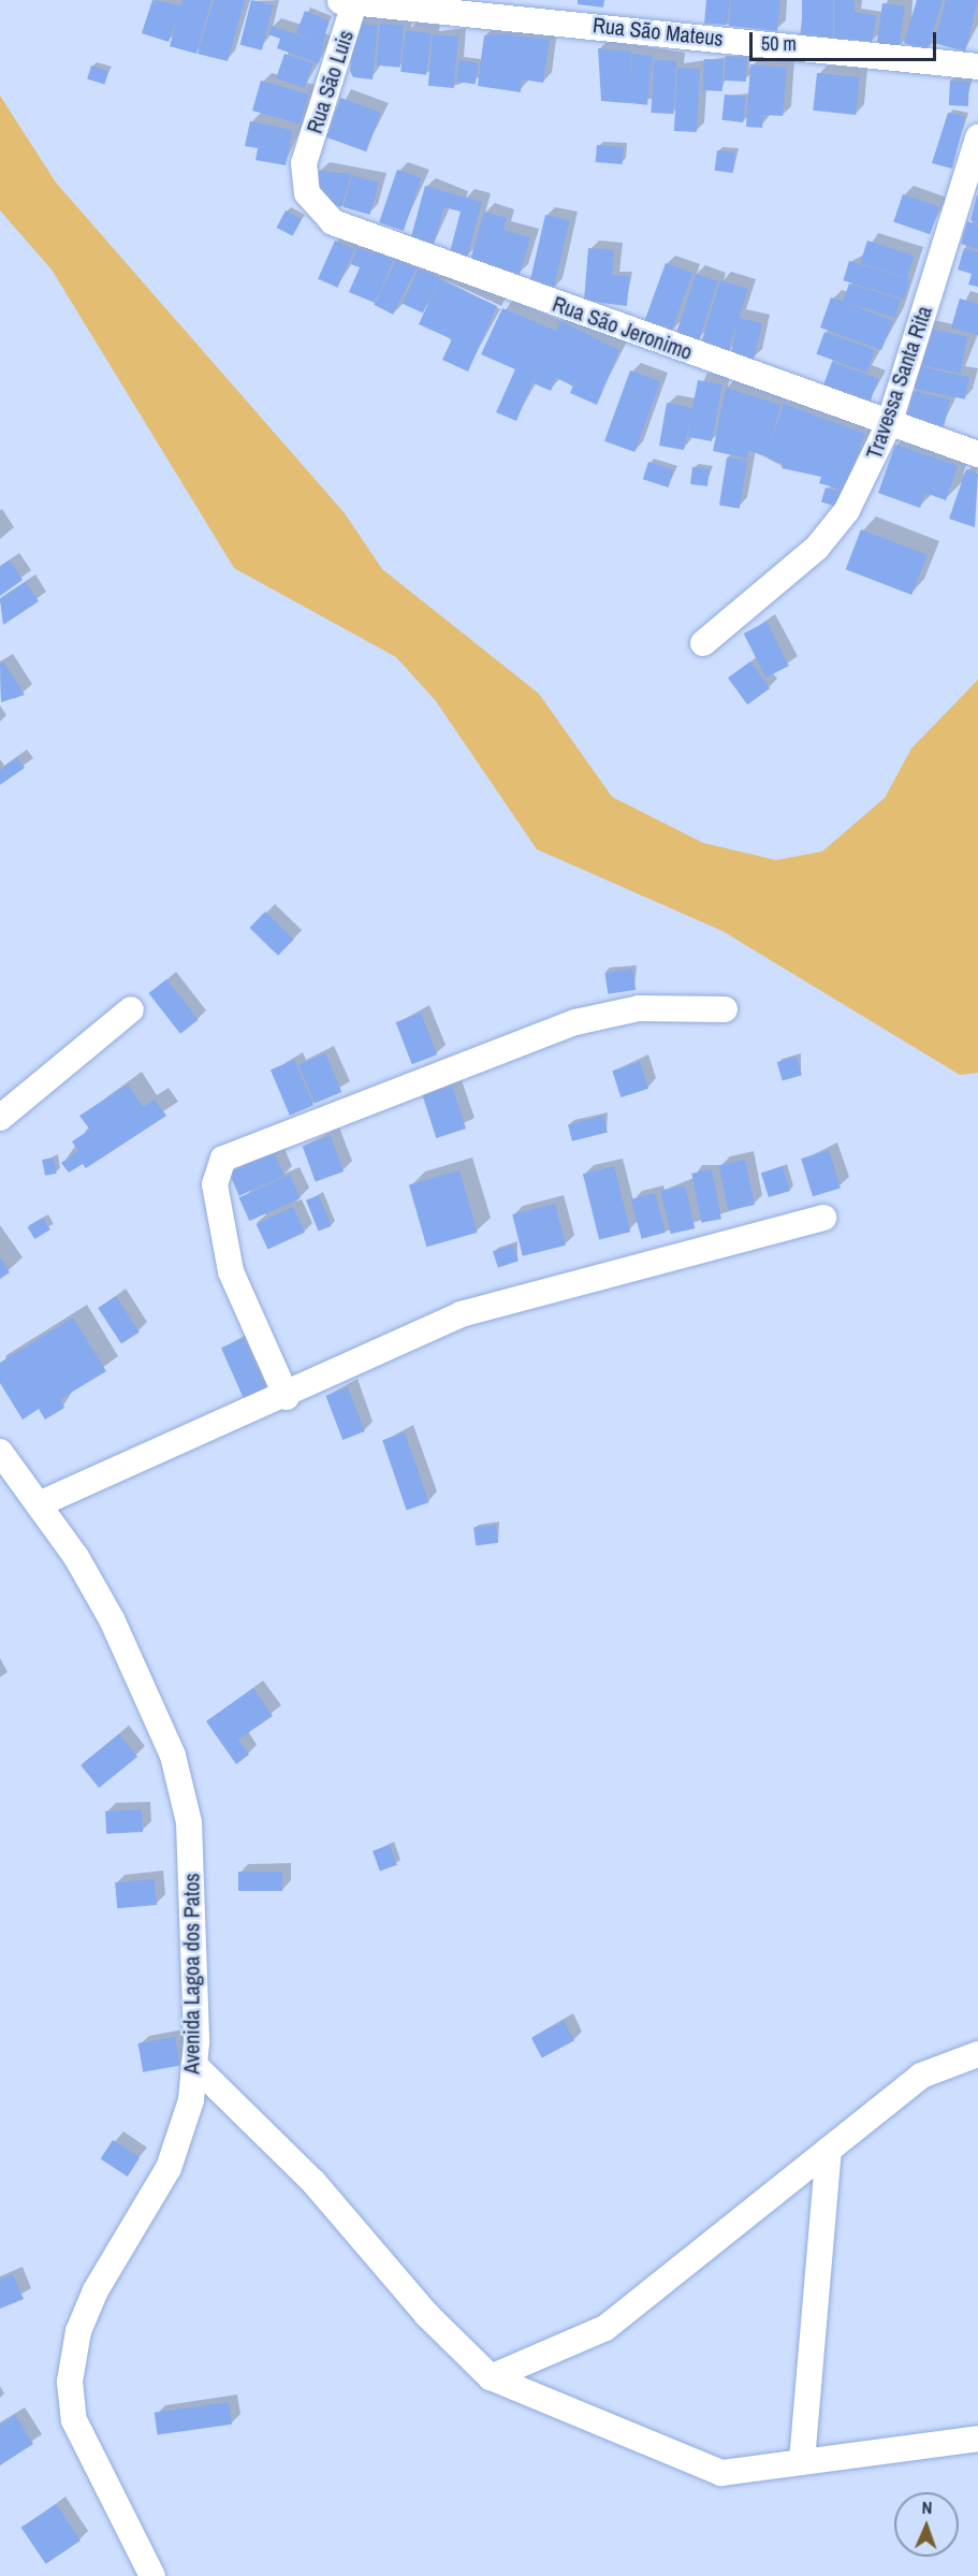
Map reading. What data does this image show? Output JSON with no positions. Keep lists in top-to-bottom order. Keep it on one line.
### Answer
{"streets":{"street":["Rua São Mateus","Rua São Luis","Rua São Jeronimo","Travessa Santa Rita","Avenida Lagoa dos Patos"]},"crossings":[["Rua São Mateus","Rua São Luis"],["Rua São Luis","Rua São Jeronimo"],["Rua São Jeronimo","Travessa Santa Rita"]],"scale_bar":"50 m","north":"top"}
